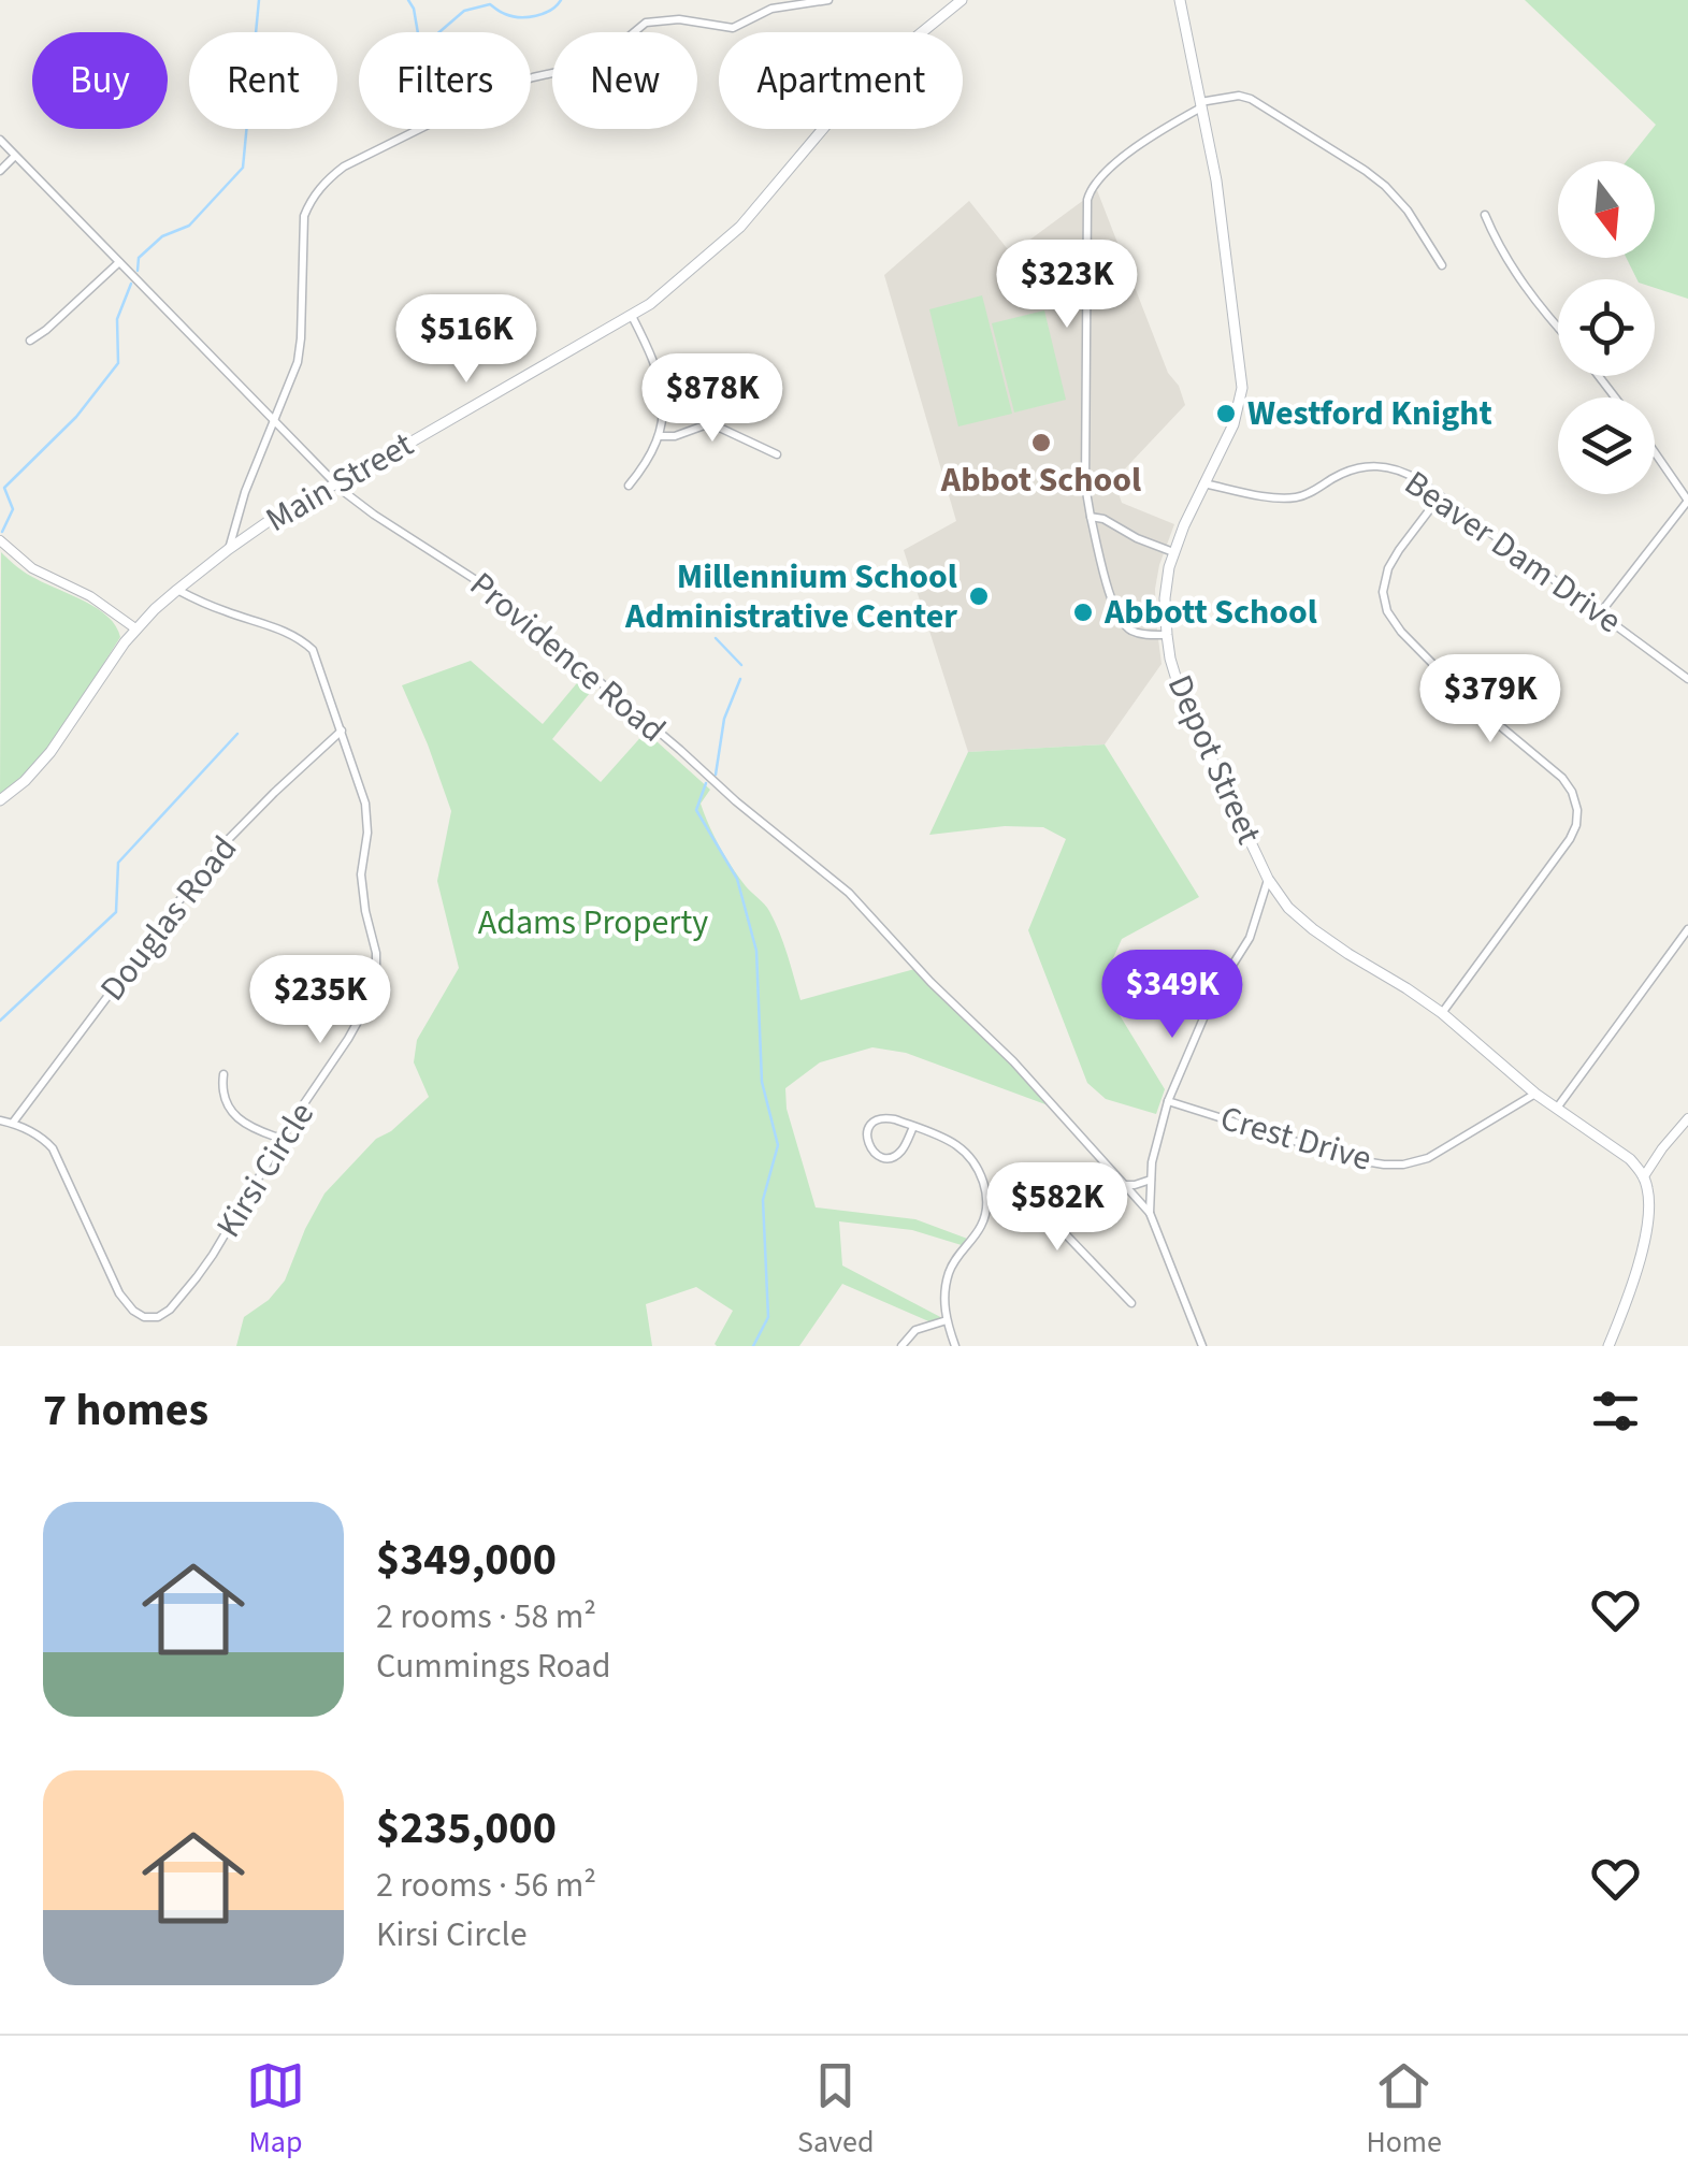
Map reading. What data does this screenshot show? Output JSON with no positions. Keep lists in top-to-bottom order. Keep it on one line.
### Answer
{"streets":{"main road":["Main Street","Depot Street"],"street":["Beaver Dam Drive","Providence Road","Douglas Road","Crest Drive","Kirsi Circle"]},"crossings":[["Main Street","Providence Road"],["Main Street","Kirsi Circle"],["Beaver Dam Drive","Depot Street"],["Depot Street","Crest Drive"],["Douglas Road","Kirsi Circle"]],"parks":["Adams Property"],"places":["Westford Knight","Abbot School","Millennium School Administrative Center","Abbott School"],"north":"bottom","page":{"chip":["Buy","Rent","Filters","New","Apartment"],"price":["$323K","$516K","$878K","$379K","$349K","$235K","$582K"],"heading":"7 homes","list":[{"name":"$349,000","note":"2 rooms · 58 m² · Cummings Road"},{"name":"$235,000","note":"2 rooms · 56 m² · Kirsi Circle"}],"tabs":["Map","Saved","Home"]}}
